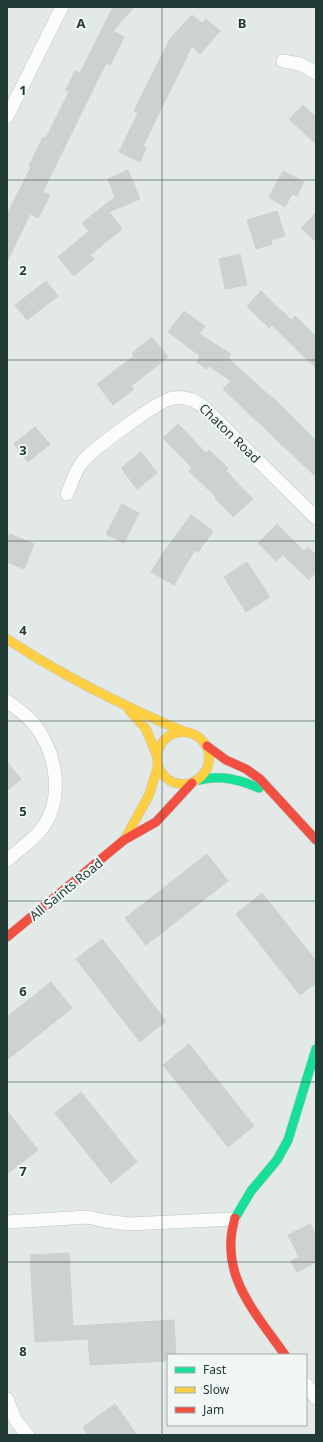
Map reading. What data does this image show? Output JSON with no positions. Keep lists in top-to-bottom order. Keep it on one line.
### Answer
{"streets":{"street":["Chaton Road","All Saints Road"]},"legend":["Fast","Slow","Jam"],"grid":{"columns":["A","B"],"rows":["1","2","3","4","5","6","7","8"]}}
